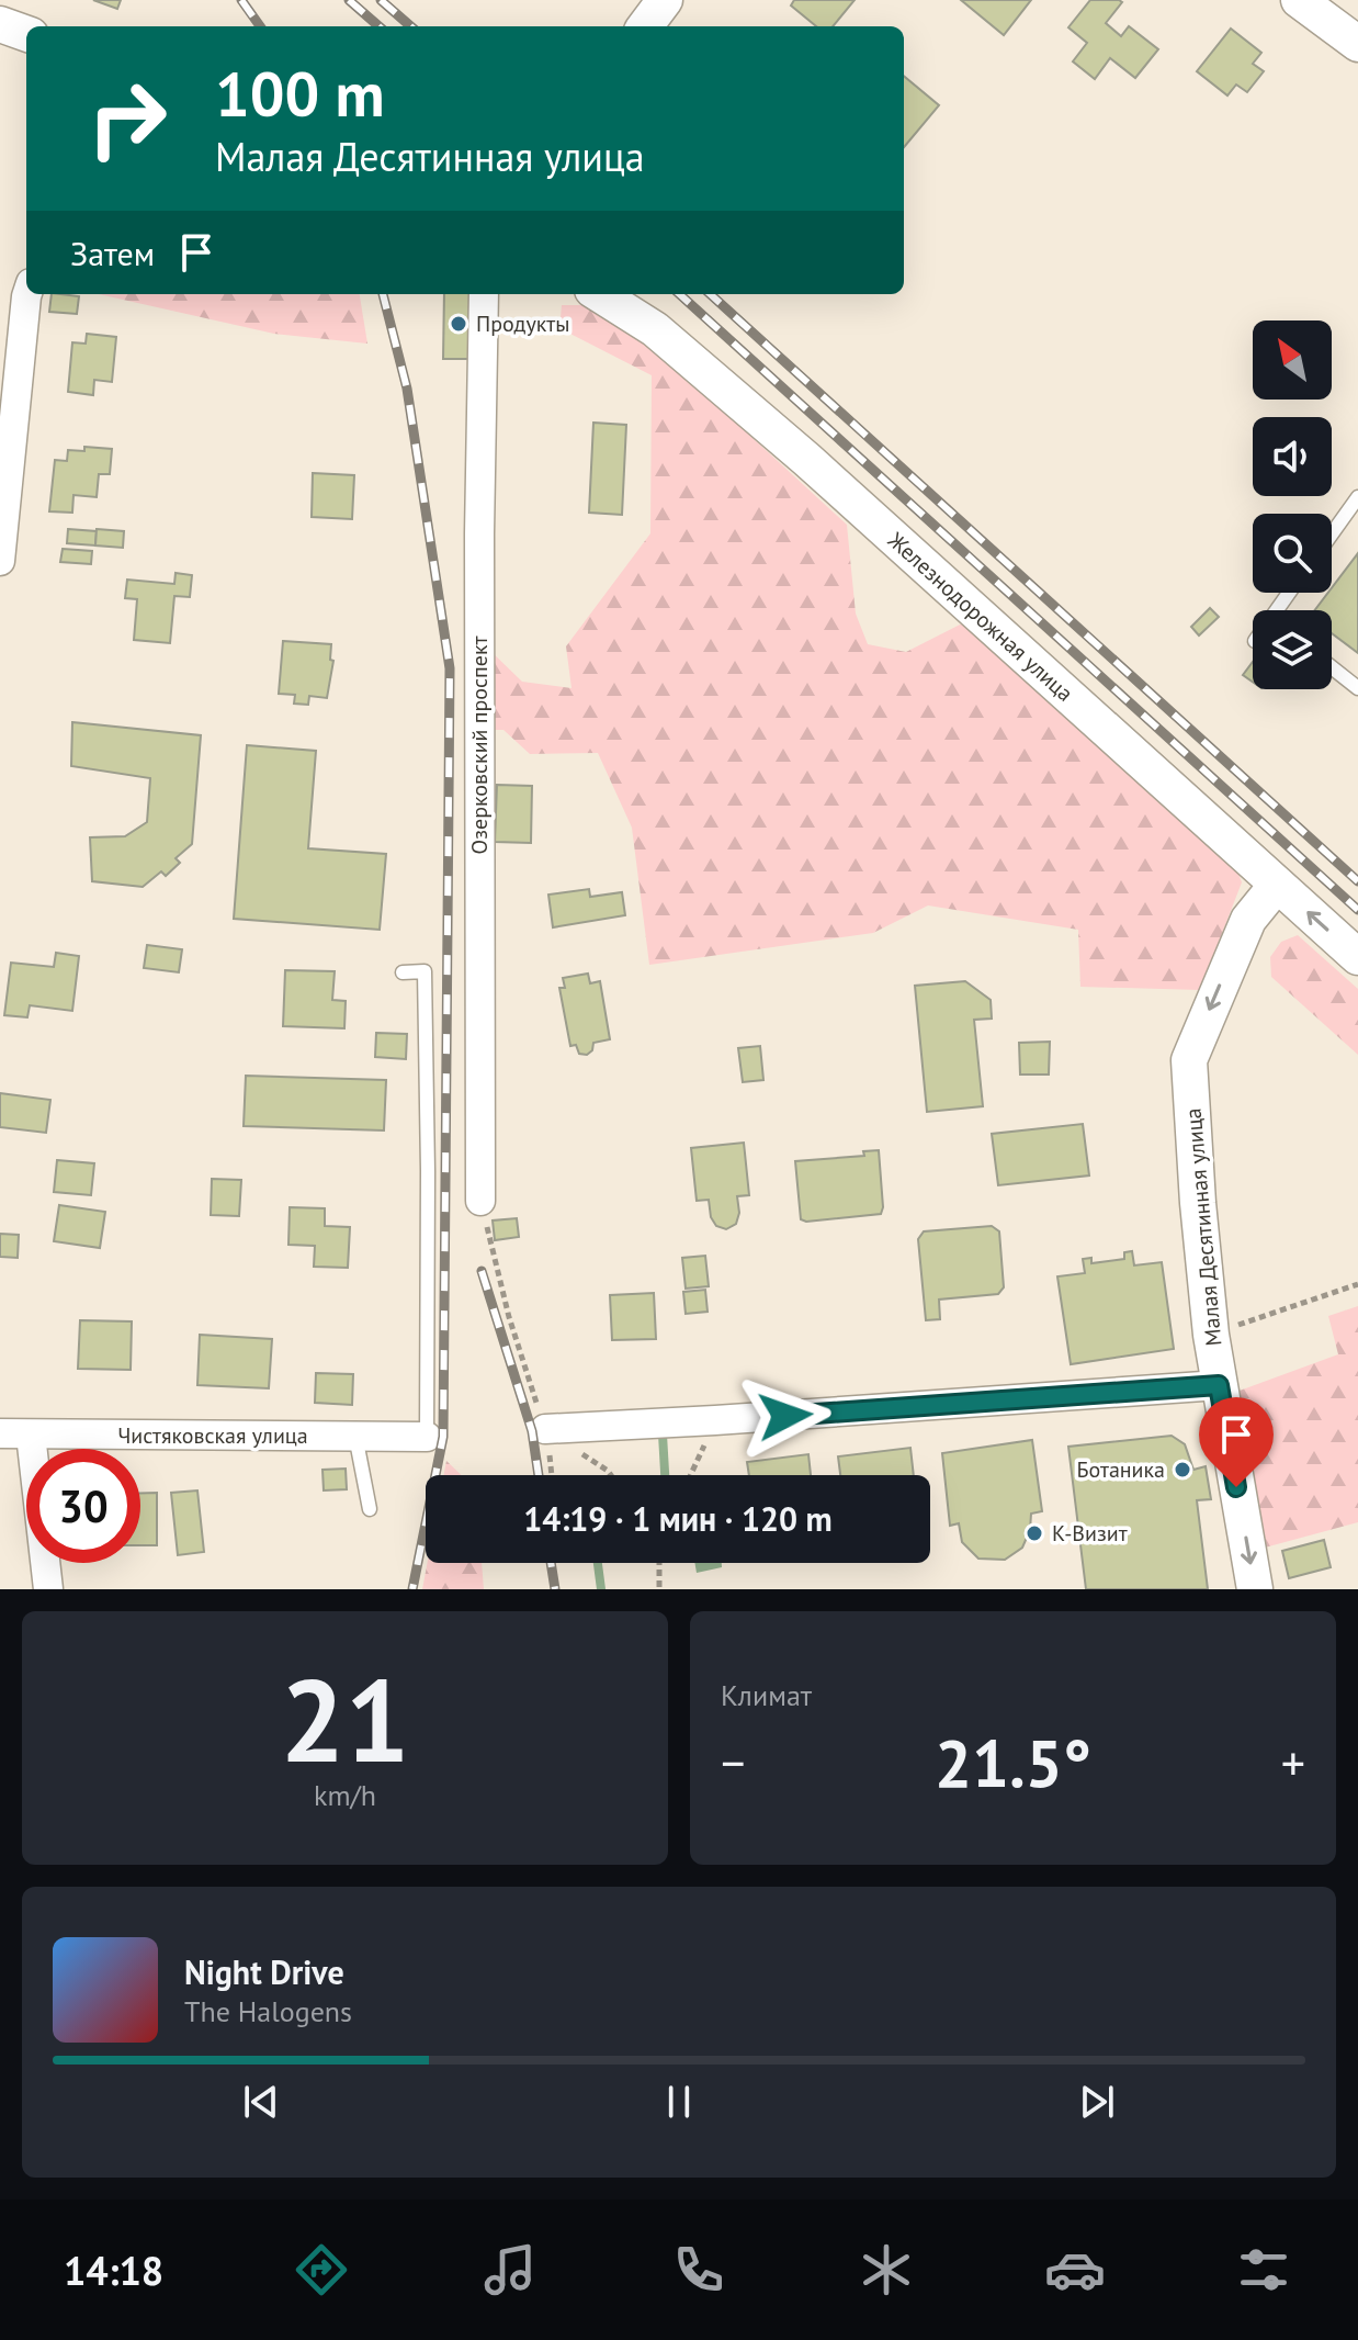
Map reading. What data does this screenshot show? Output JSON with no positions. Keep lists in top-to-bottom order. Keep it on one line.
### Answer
{"streets":{"street":["Железнодорожная улица","Озерковский проспект","Малая Десятинная улица","Чистяковская улица"]},"crossings":[["Железнодорожная улица","Малая Десятинная улица"]],"one_way":["Малая Десятинная улица"],"places":["Продукты","Ботаника","К-Визит"],"north":"top left","page":{"turn":["100 m","Малая Десятинная улица"],"then":"Затем","limit":"30","trip":"14:19 · 1 мин · 120 m","tile":[["21","km/h"],"Климат"],"heat":["−","21.5°","+"],"song":["Night Drive","The Halogens"],"tabs":"14:18"}}
